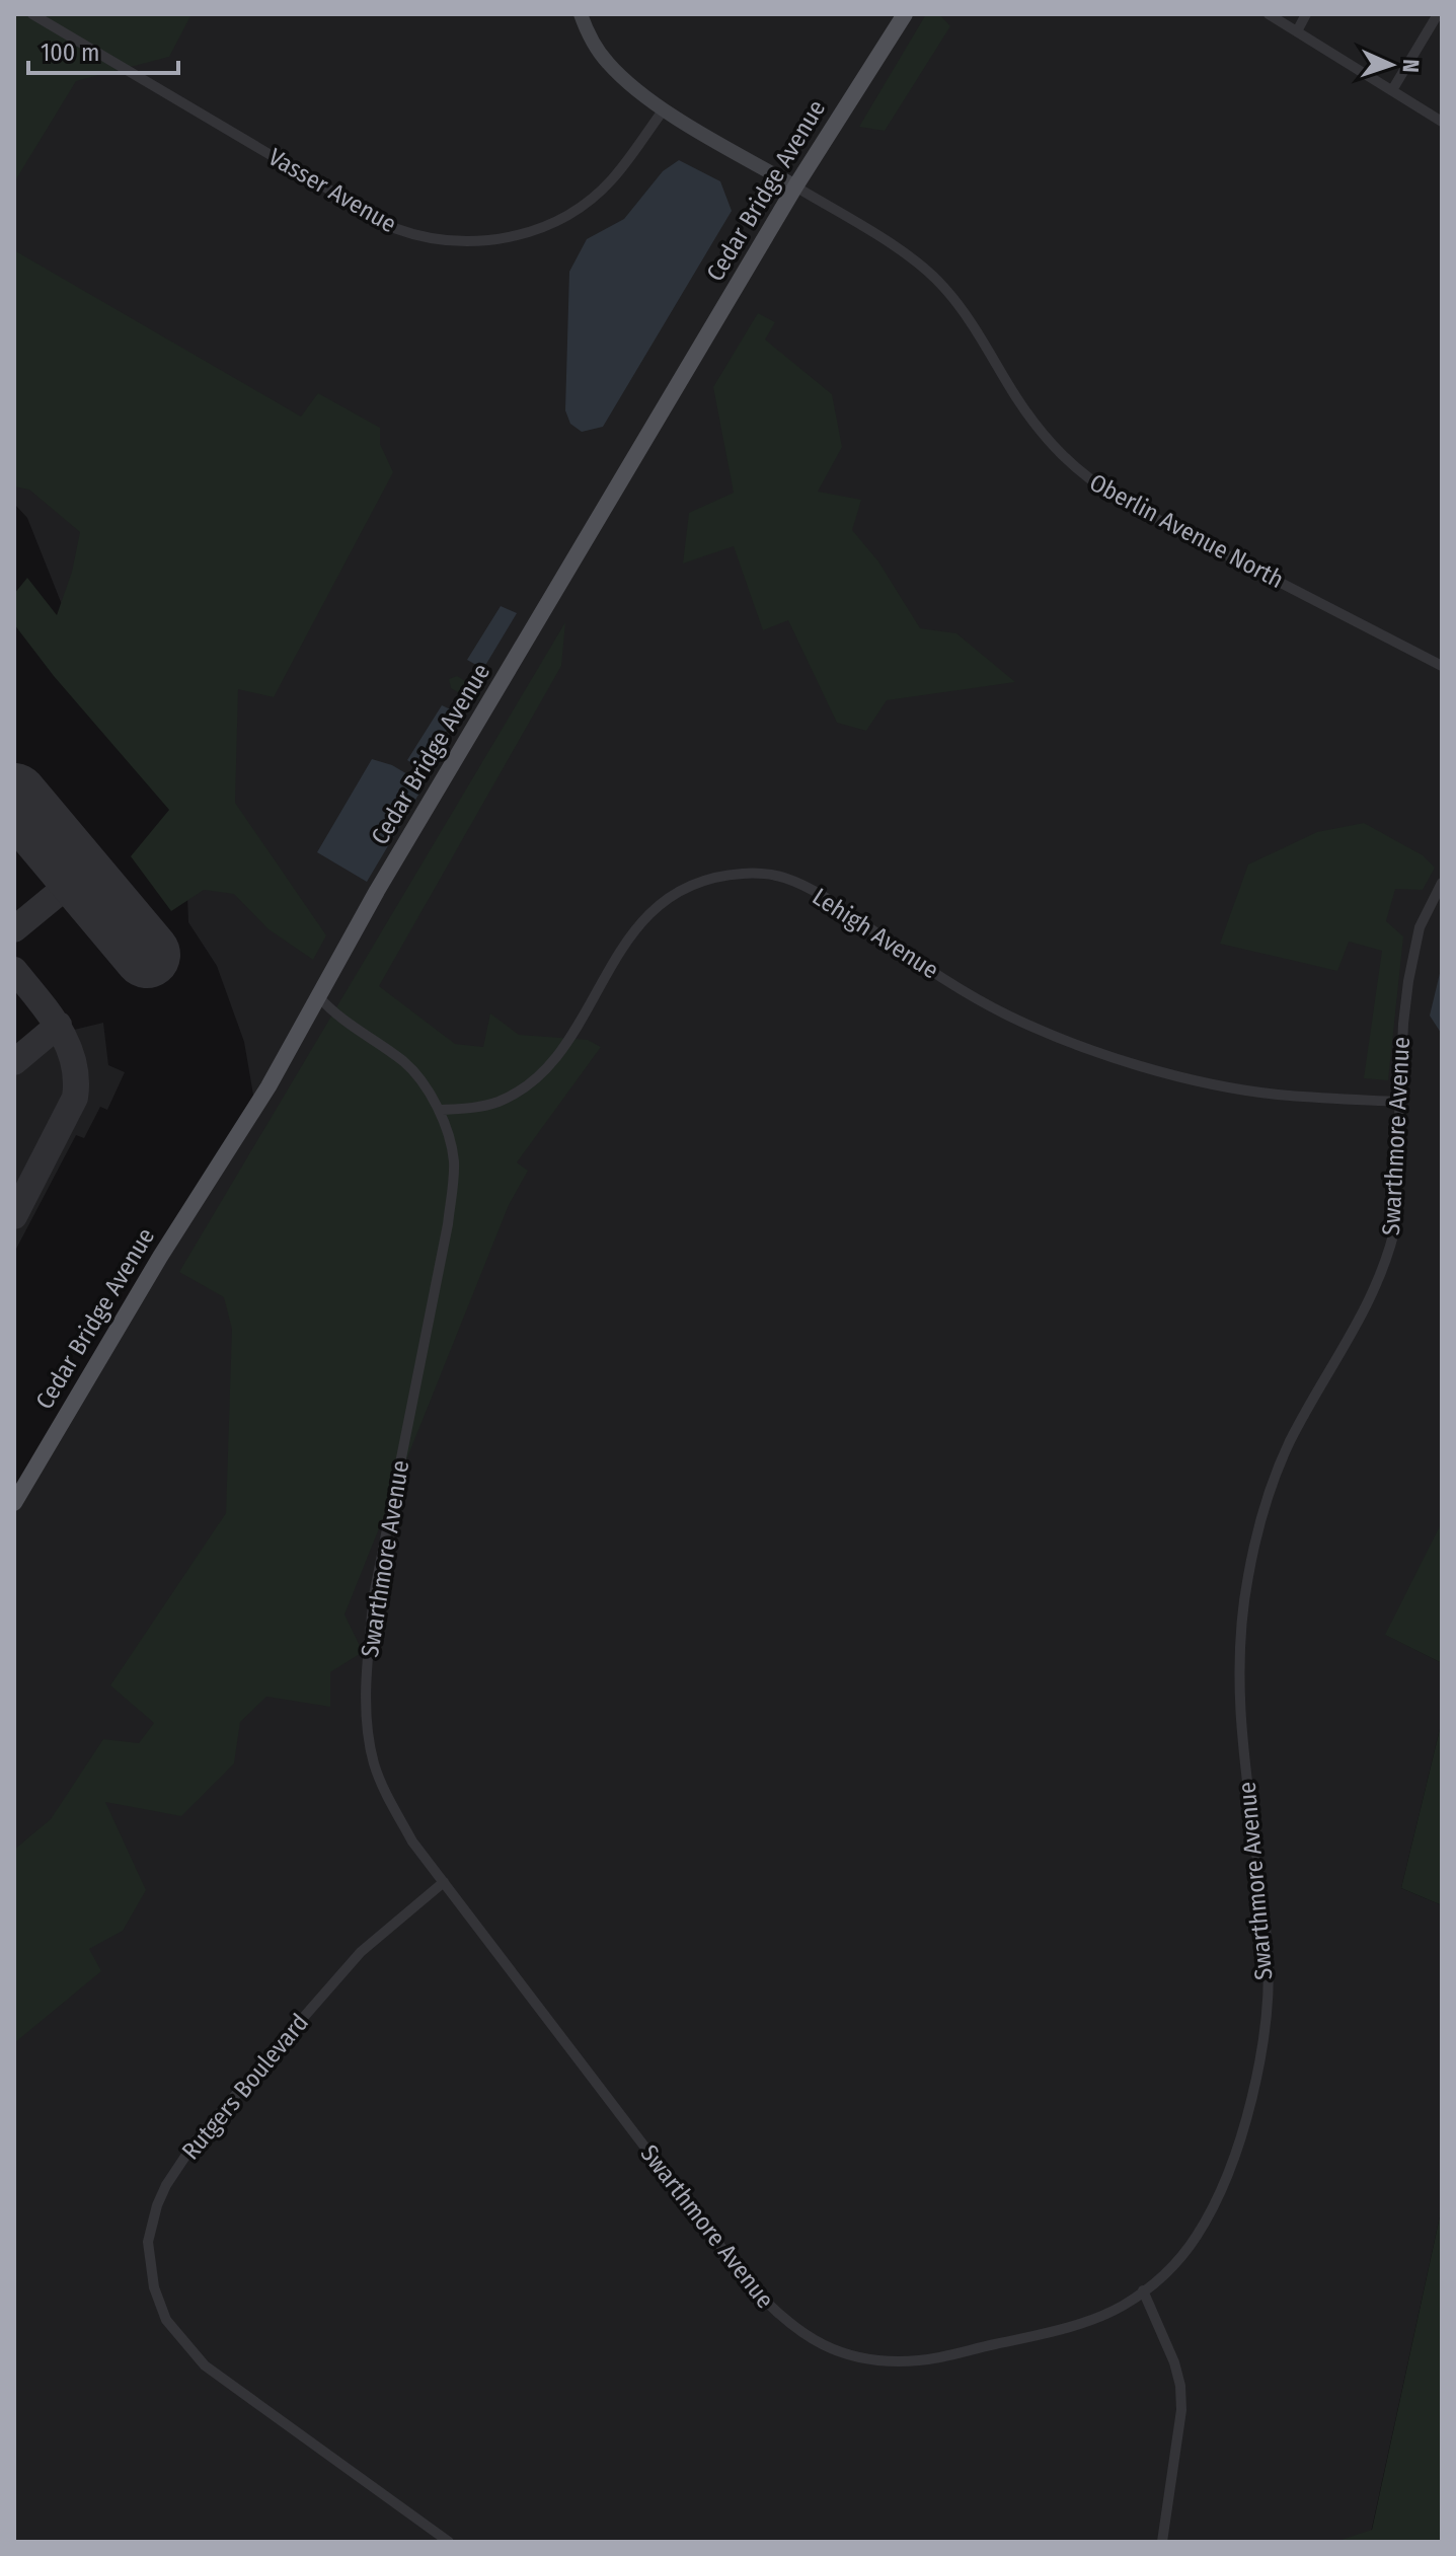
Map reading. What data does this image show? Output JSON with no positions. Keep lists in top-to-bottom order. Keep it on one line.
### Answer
{"streets":{"main road":["Cedar Bridge Avenue"],"street":["Vasser Avenue","Oberlin Avenue North","Lehigh Avenue","Swarthmore Avenue","Rutgers Boulevard"]},"crossings":[["Cedar Bridge Avenue","Oberlin Avenue North"],["Cedar Bridge Avenue","Swarthmore Avenue"],["Lehigh Avenue","Swarthmore Avenue"],["Swarthmore Avenue","Rutgers Boulevard"]],"scale_bar":"100 m","north":"right"}
